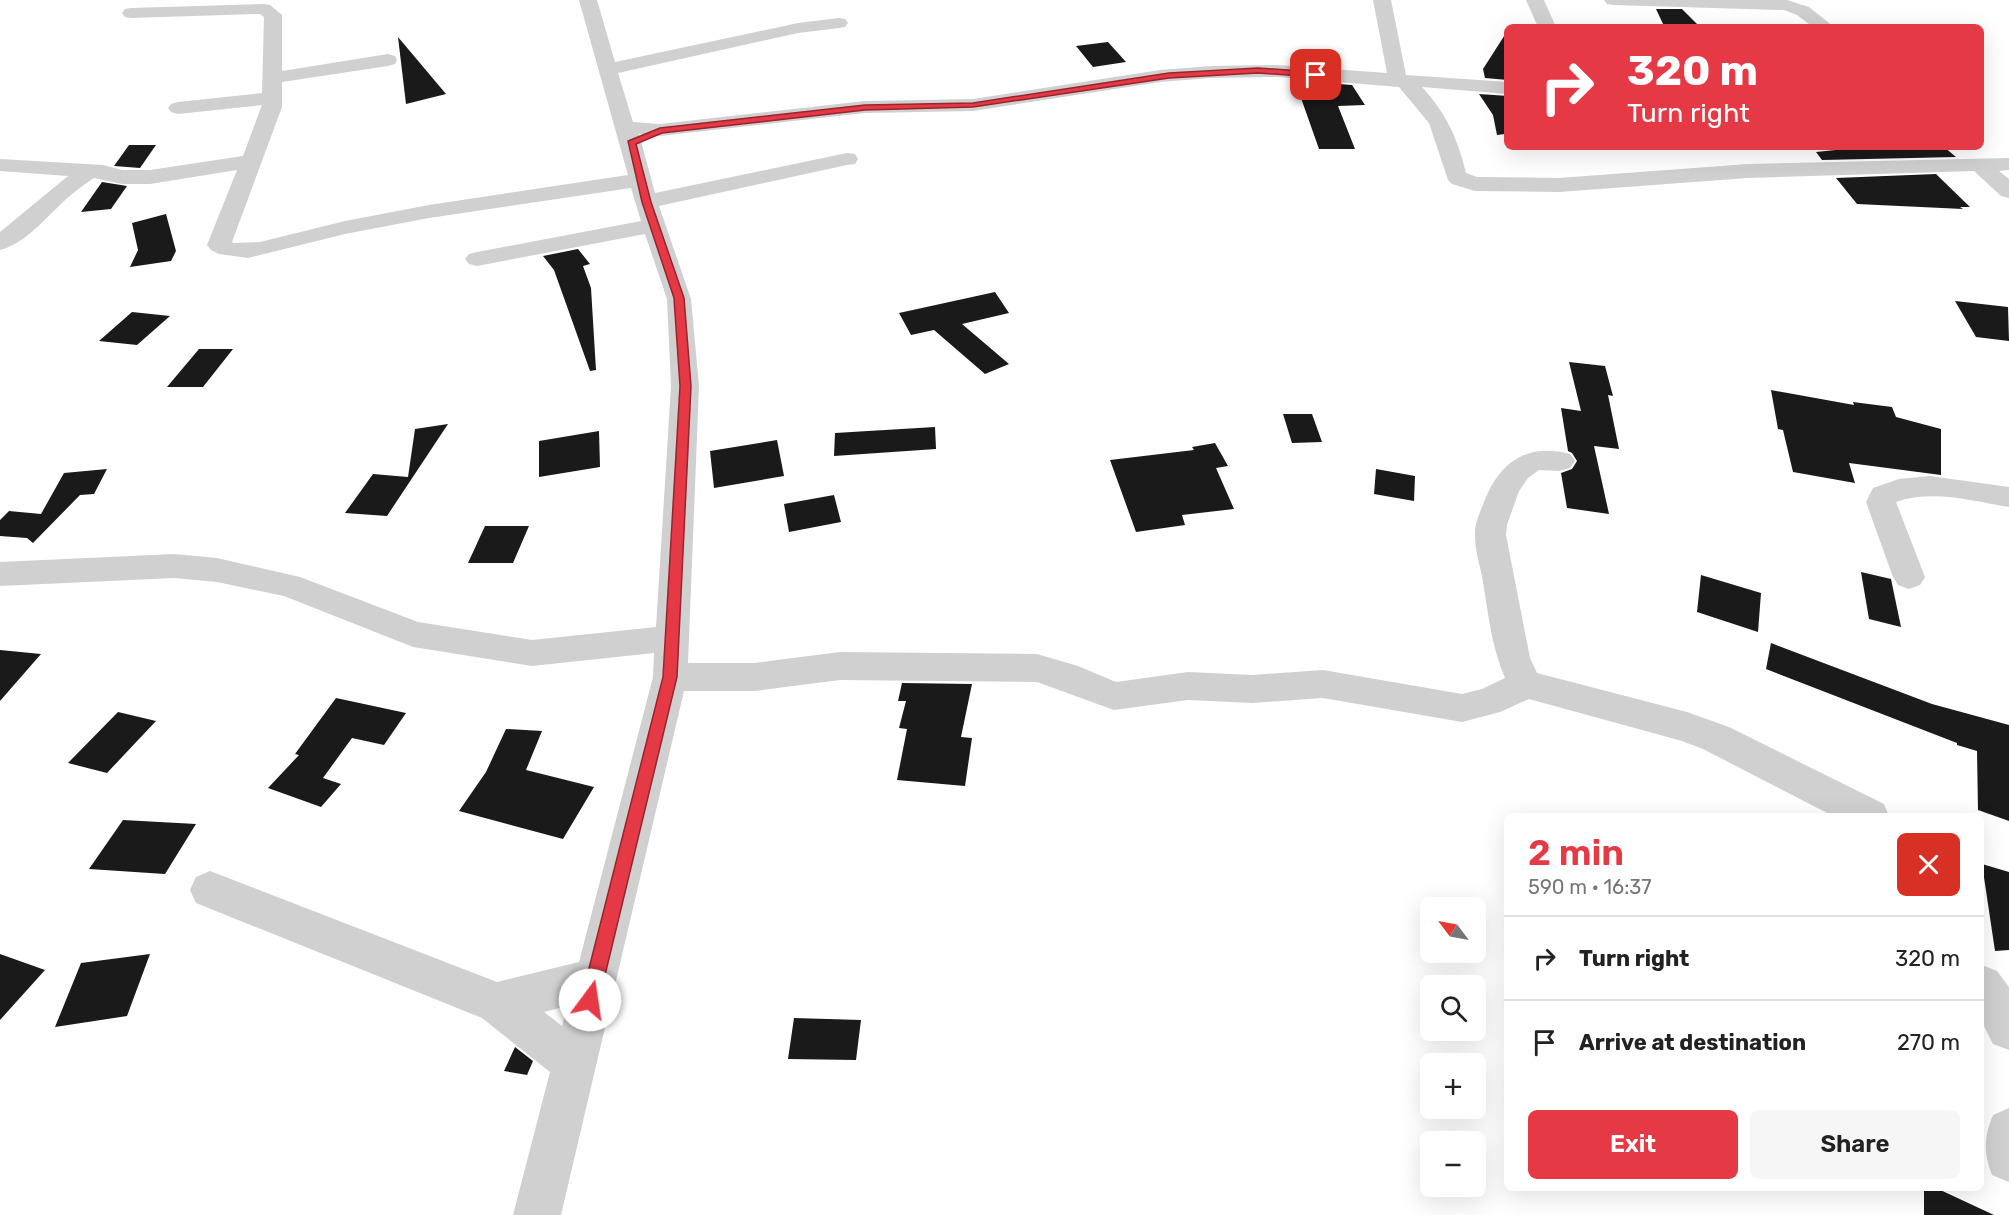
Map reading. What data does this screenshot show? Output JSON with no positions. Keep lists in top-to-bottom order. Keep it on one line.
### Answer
{"north":"top left","page":{"turn":["320 m","Turn right"],"heading":["2 min","590 m · 16:37"],"map_buttons":["+","−"],"list":[{"name":"Turn right","value":"320 m"},{"name":"Arrive at destination","value":"270 m"}],"buttons":["Exit","Share"]}}
